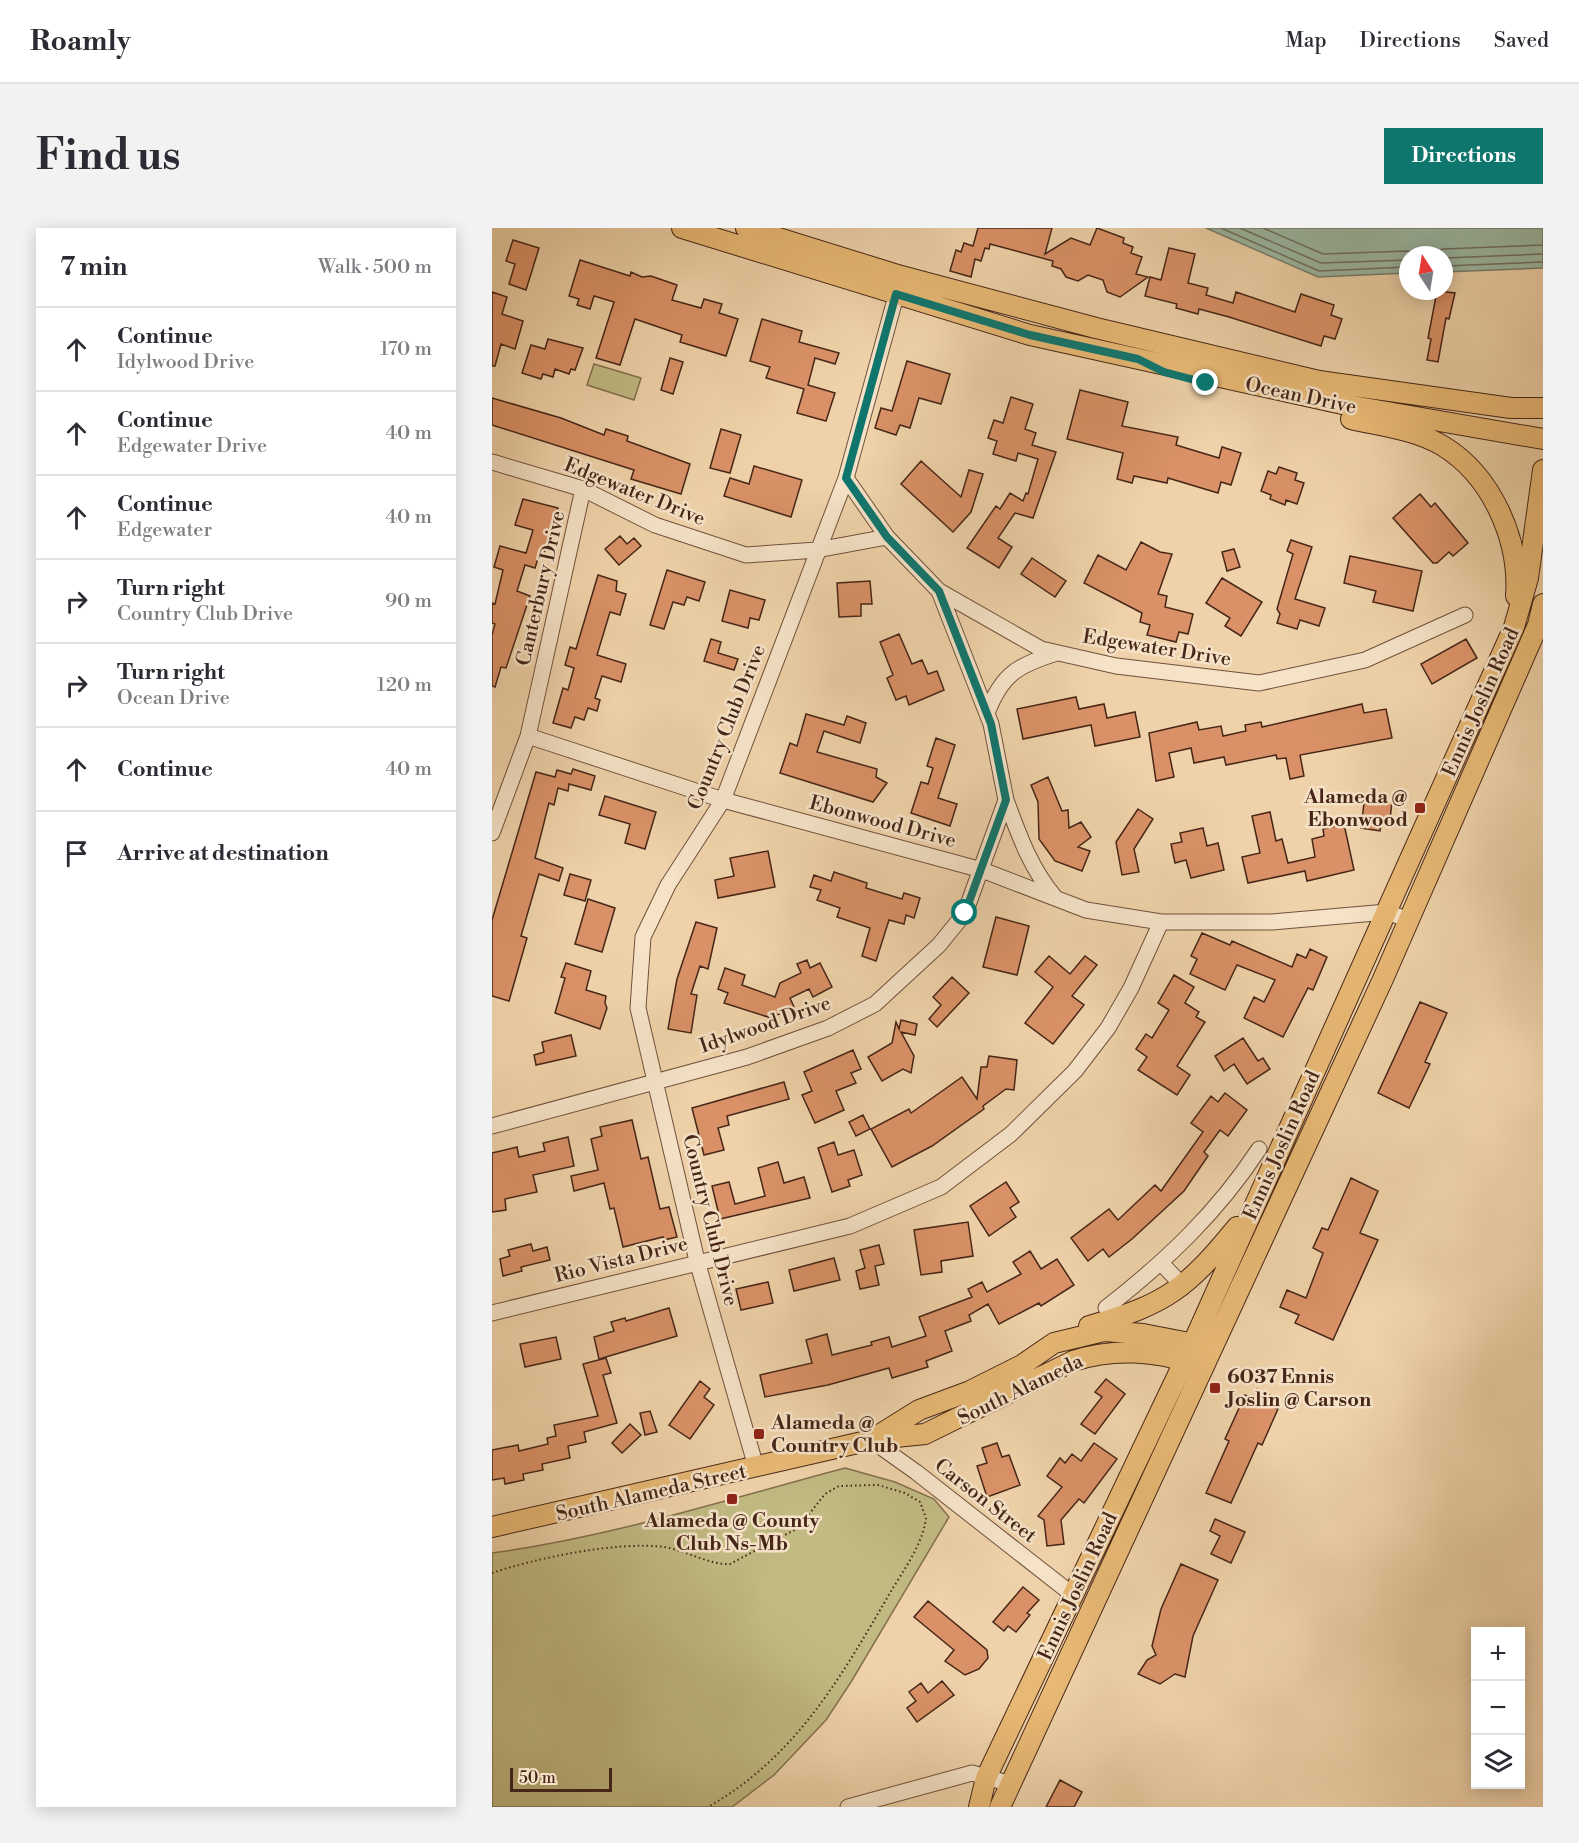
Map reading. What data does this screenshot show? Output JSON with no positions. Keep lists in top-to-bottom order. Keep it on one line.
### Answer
{"streets":{"main road":["Ocean Drive","Ennis Joslin Road","South Alameda","South Alameda Street"],"street":["Edgewater Drive","Canterbury Drive","Country Club Drive","Ebonwood Drive","Idylwood Drive","Rio Vista Drive","Carson Street"]},"crossings":[["Ocean Drive","Country Club Drive"],["Edgewater Drive","Canterbury Drive"],["Edgewater Drive","Country Club Drive"],["Canterbury Drive","Ebonwood Drive"],["Ennis Joslin Road","Ebonwood Drive"],["Ennis Joslin Road","South Alameda"],["Ennis Joslin Road","South Alameda Street"],["Ennis Joslin Road","Carson Street"],["Country Club Drive","Ebonwood Drive"],["Country Club Drive","Idylwood Drive"],["Country Club Drive","Rio Vista Drive"],["Country Club Drive","South Alameda Street"],["Ebonwood Drive","Idylwood Drive"],["Ebonwood Drive","Rio Vista Drive"],["South Alameda","South Alameda Street"],["South Alameda","Carson Street"],["South Alameda Street","Carson Street"]],"places":{"transit":["Alameda @ Ebonwood","6037 Ennis Joslin @ Carson","Alameda @ Country Club","Alameda @ County Club Ns-Mb"]},"scale_bar":"50 m","north":"top","page":{"header":"Roamly","nav":["Map","Directions","Saved"],"buttons":"Directions","title":"Find us","heading":["7 min","Walk · 500 m"],"list":[["Continue","Idylwood Drive","170 m"],["Continue","Edgewater Drive","40 m"],["Continue","Edgewater","40 m"],["Turn right","Country Club Drive","90 m"],["Turn right","Ocean Drive","120 m"],["Continue","40 m"],"Arrive at destination"],"map_buttons":["+","−"],"scale":"50 m"}}
